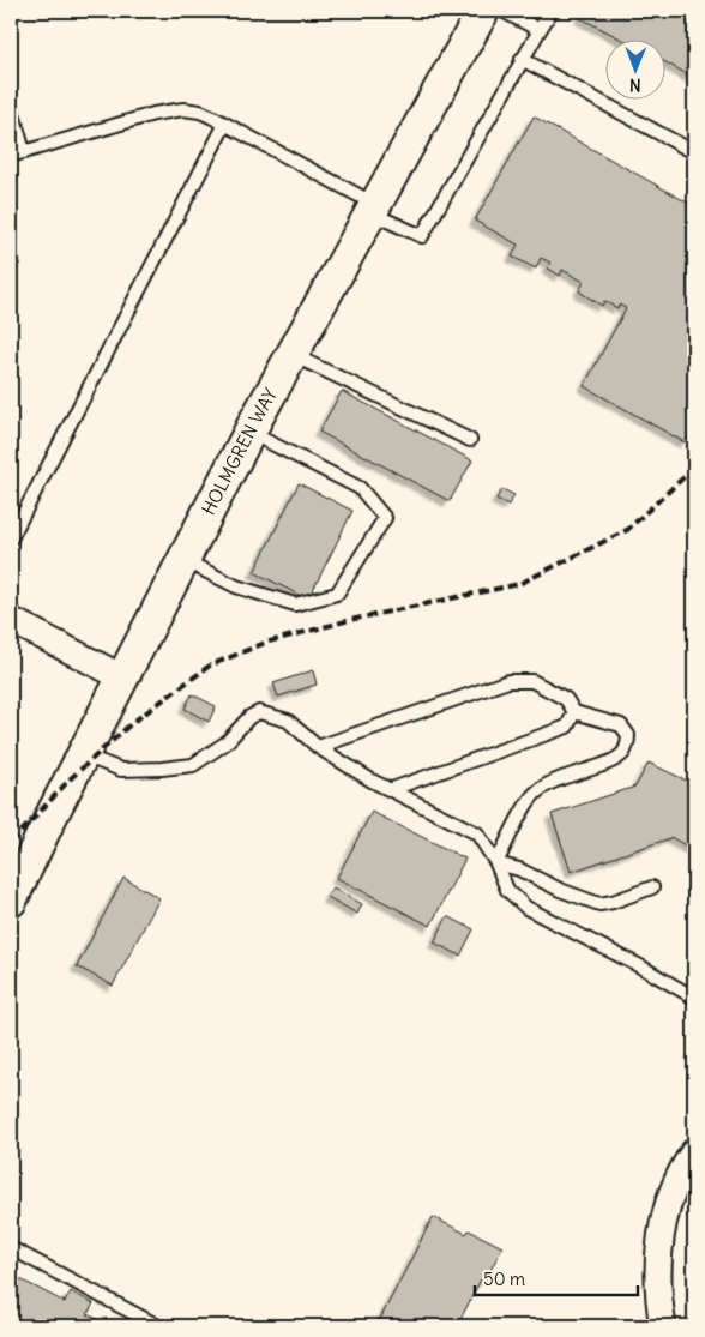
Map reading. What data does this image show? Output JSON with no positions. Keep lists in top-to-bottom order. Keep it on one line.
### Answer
{"streets":{"street":["HOLMGREN WAY"]},"scale_bar":"50 m","north":"bottom"}
